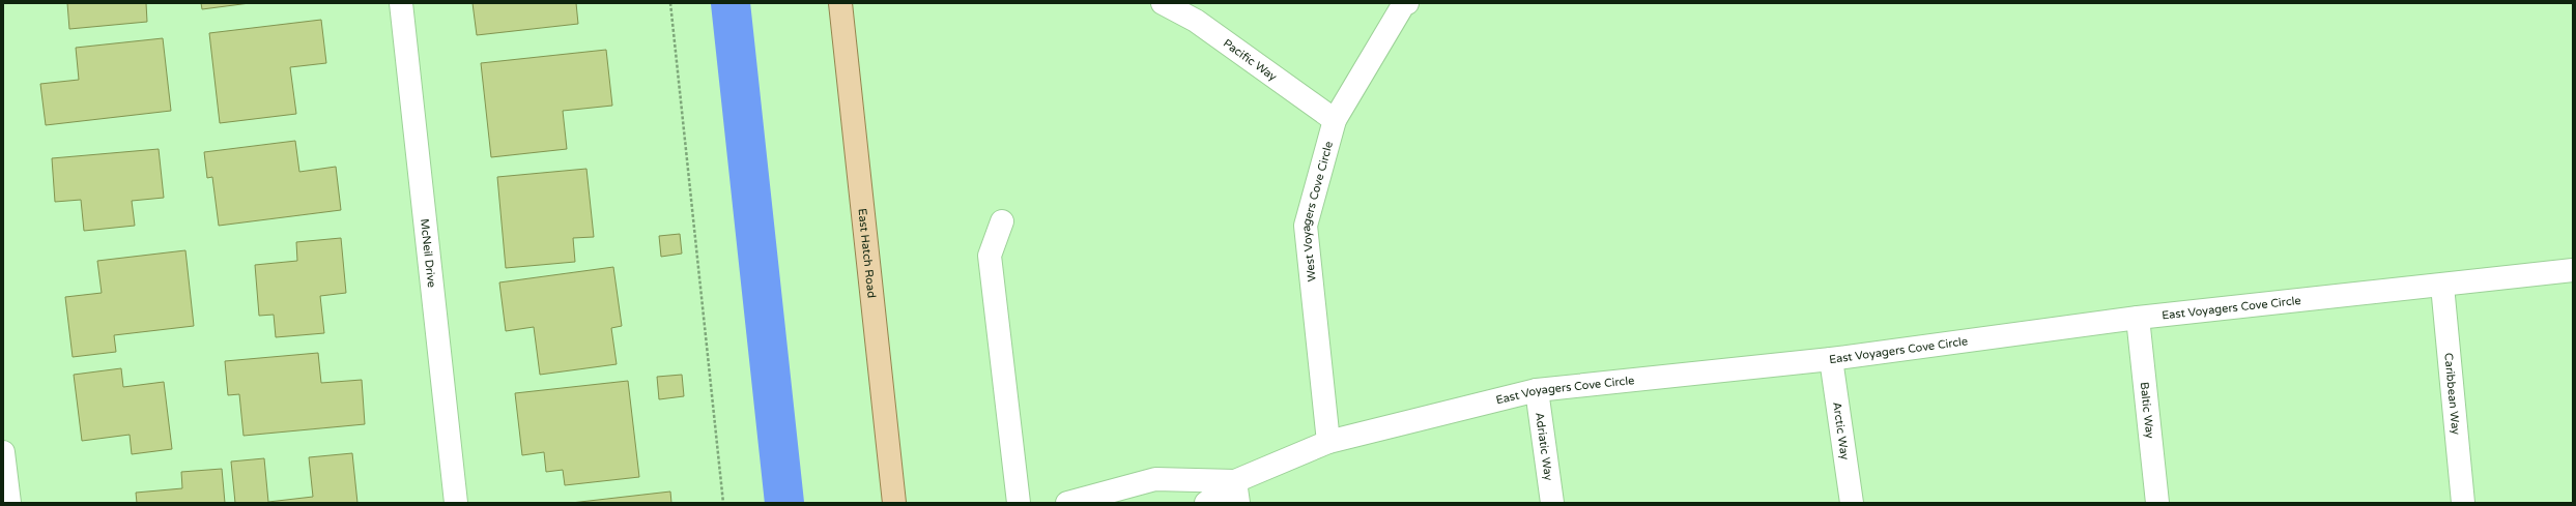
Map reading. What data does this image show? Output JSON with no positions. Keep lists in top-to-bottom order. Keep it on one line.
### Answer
{"streets":{"main road":["East Hatch Road"],"street":["Pacific Way","West Voyagers Cove Circle","McNeil Drive","East Voyagers Cove Circle","Caribbean Way","Baltic Way","Arctic Way","Adriatic Way"]},"crossings":[["Pacific Way","West Voyagers Cove Circle"],["West Voyagers Cove Circle","East Voyagers Cove Circle"],["East Voyagers Cove Circle","Caribbean Way"],["East Voyagers Cove Circle","Baltic Way"],["East Voyagers Cove Circle","Arctic Way"],["East Voyagers Cove Circle","Adriatic Way"]]}
